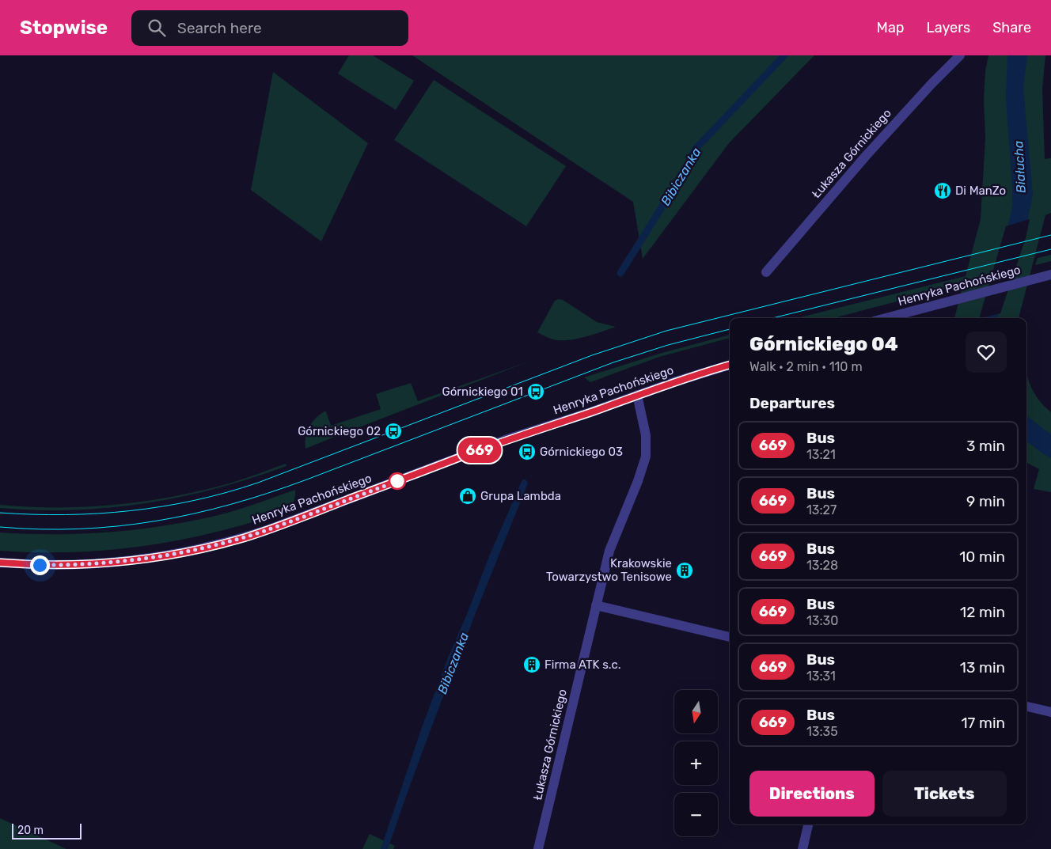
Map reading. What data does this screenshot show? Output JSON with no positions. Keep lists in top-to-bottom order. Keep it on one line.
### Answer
{"streets":{"street":["Łukasza Górnickiego","Henryka Pachońskiego"]},"crossings":[["Łukasza Górnickiego","Henryka Pachońskiego"]],"water":["Białucha","Bibiczanka"],"places":{"restaurant":["Di ManZo"],"bus stop":["Górnickiego 01","Górnickiego 02","Górnickiego 03"],"shop":["Grupa Lambda"],"building":["Krakowskie Towarzystwo Tenisowe","Firma ATK s.c."]},"lines":["bus line 669"],"scale_bar":"20 m","north":"bottom","page":{"header":"Stopwise","search":"Search here","nav":["Map","Layers","Share"],"on_map":"669","heading":[["Górnickiego 04","Walk · 2 min · 110 m"],"Departures"],"list":[{"mark":"669","name":"Bus","note":"13:21","value":"3 min"},{"mark":"669","name":"Bus","note":"13:27","value":"9 min"},{"mark":"669","name":"Bus","note":"13:28","value":"10 min"},{"mark":"669","name":"Bus","note":"13:30","value":"12 min"},{"mark":"669","name":"Bus","note":"13:31","value":"13 min"},{"mark":"669","name":"Bus","note":"13:35","value":"17 min"}],"map_buttons":["+","−"],"buttons":["Directions","Tickets"],"scale":"20 m"}}
